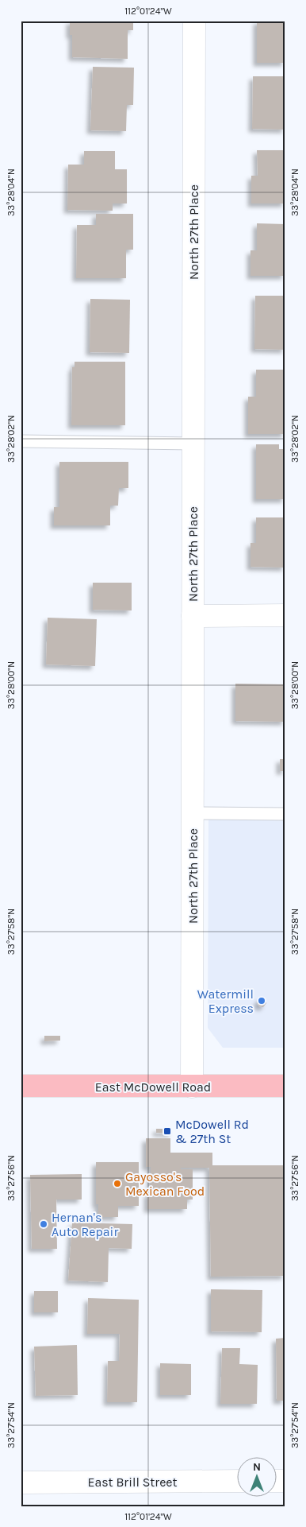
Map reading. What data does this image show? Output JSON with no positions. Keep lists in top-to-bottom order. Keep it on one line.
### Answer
{"streets":{"main road":["East McDowell Road"],"street":["North 27th Place","East Brill Street"]},"crossings":[["North 27th Place","East McDowell Road"]],"places":{"other":["Watermill Express","Gayosso's Mexican Food","Hernan's Auto Repair"],"transit":["McDowell Rd & 27th St"]},"north":"top","coordinates":["112°01'24\"W","33°28'04\"N","33°28'02\"N","33°28'00\"N","33°27'58\"N","33°27'56\"N","33°27'54\"N"]}
